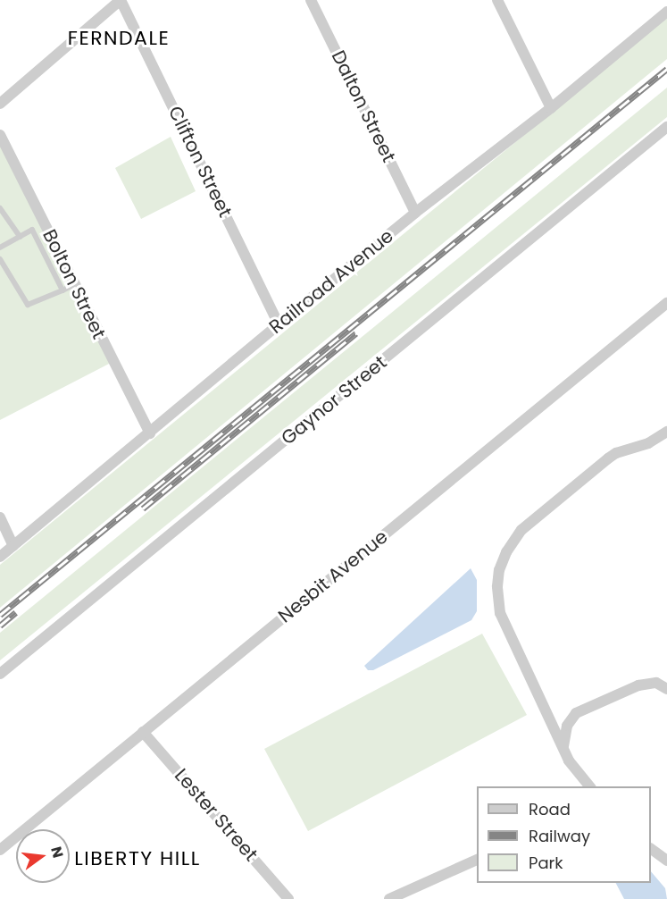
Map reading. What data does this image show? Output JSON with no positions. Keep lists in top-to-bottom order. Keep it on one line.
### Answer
{"streets":{"street":["Dalton Street","Clifton Street","Railroad Avenue","Bolton Street","Gaynor Street","Nesbit Avenue","Lester Street"]},"crossings":[["Dalton Street","Railroad Avenue"],["Clifton Street","Railroad Avenue"],["Railroad Avenue","Bolton Street"],["Nesbit Avenue","Lester Street"]],"districts":["FERNDALE","LIBERTY HILL"],"legend":["Road","Railway","Park"],"north":"right"}
